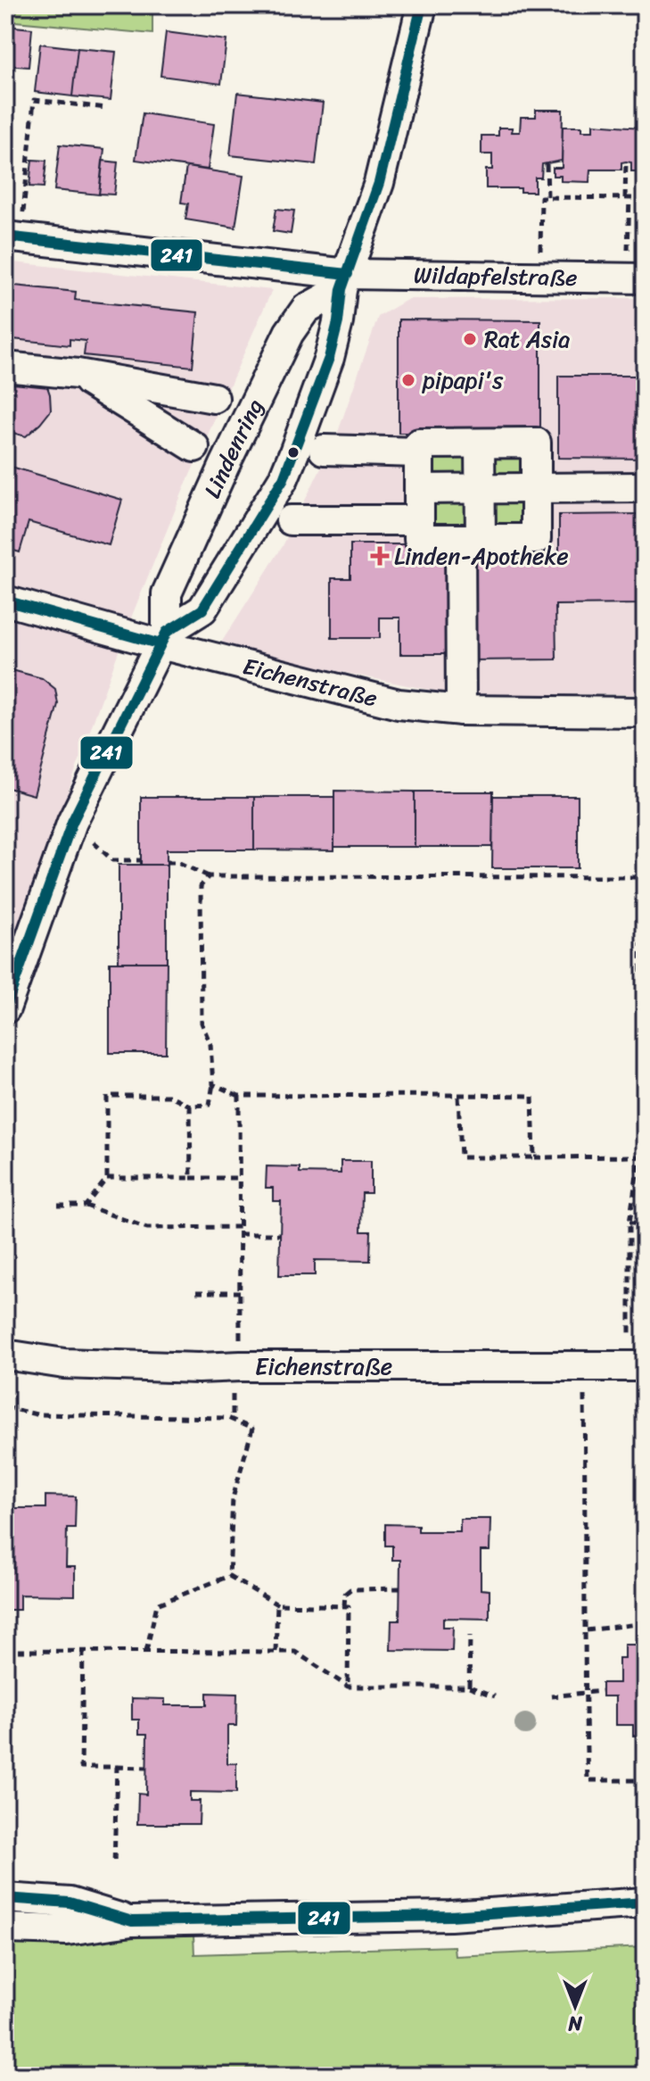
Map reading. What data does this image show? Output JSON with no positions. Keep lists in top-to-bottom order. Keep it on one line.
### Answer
{"streets":{"street":["Wildapfelstraße","Lindenring","Eichenstraße"]},"crossings":[["Wildapfelstraße","Lindenring"],["Lindenring","Eichenstraße"]],"places":{"other":["Rat Asia","pipapi's"],"health":["Linden-Apotheke"]},"lines":["transit line 241"],"north":"bottom"}
